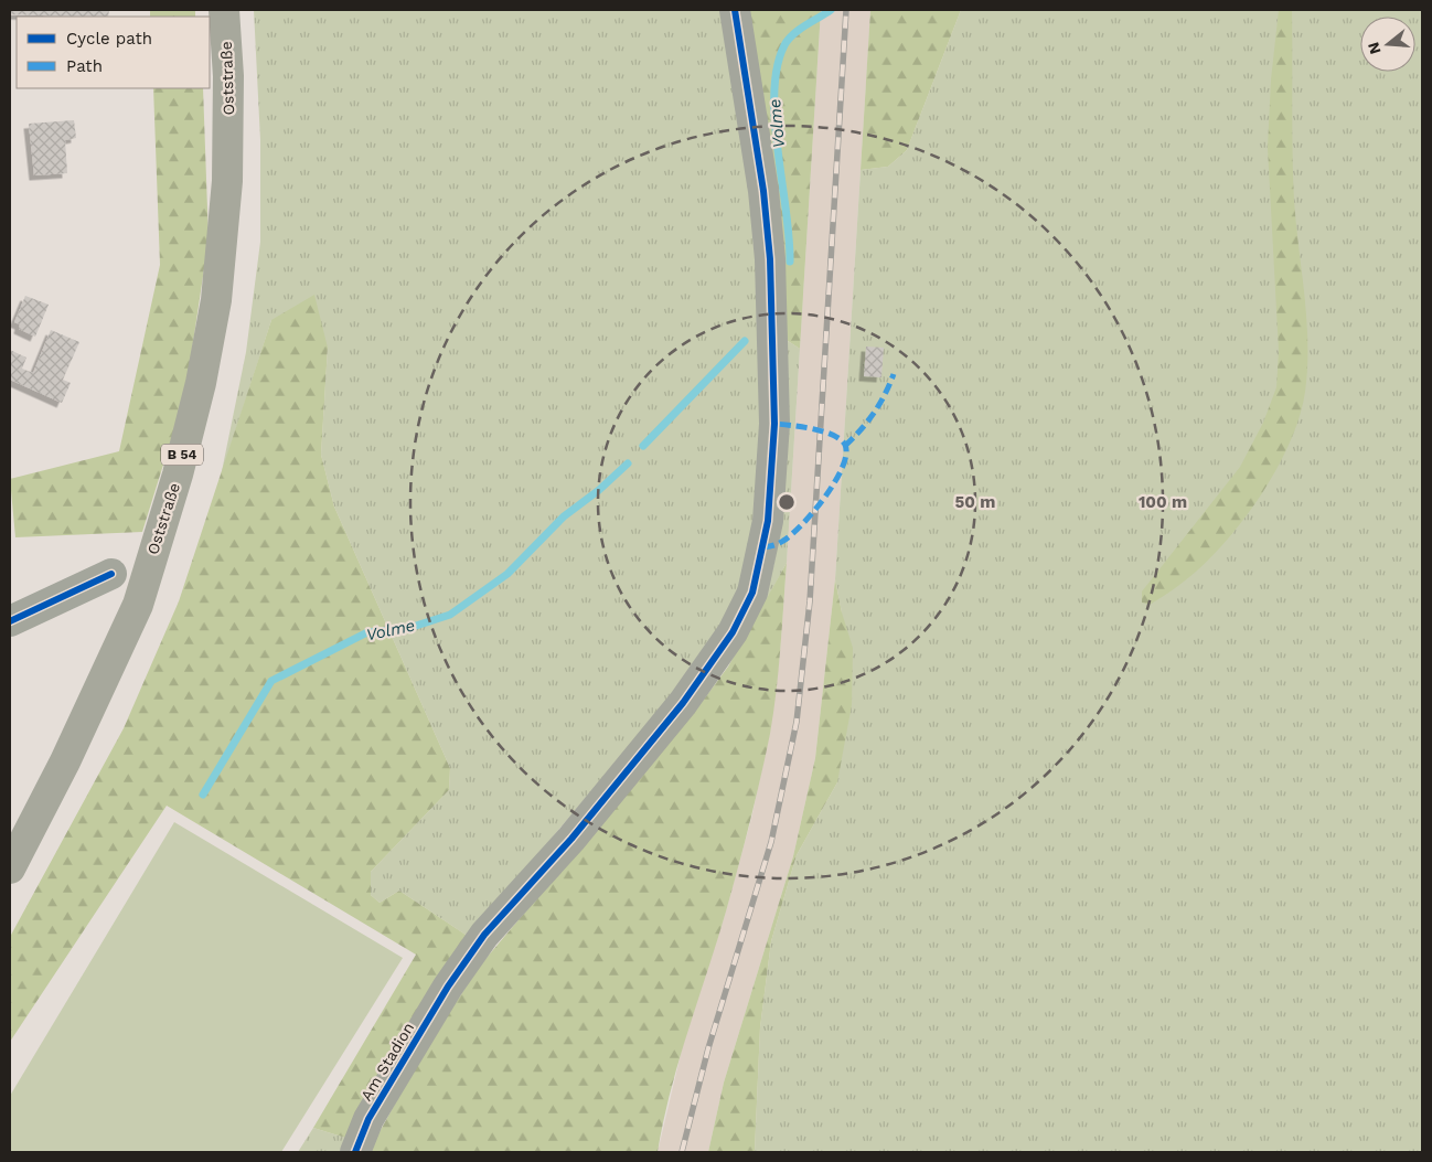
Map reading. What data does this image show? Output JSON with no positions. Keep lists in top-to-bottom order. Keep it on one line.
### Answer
{"streets":{"main road":["Oststraße","B 54"],"street":["Am Stadion"]},"water":["Volme"],"legend":["Cycle path","Path"],"north":"left","rings":["50 m","100 m"]}
